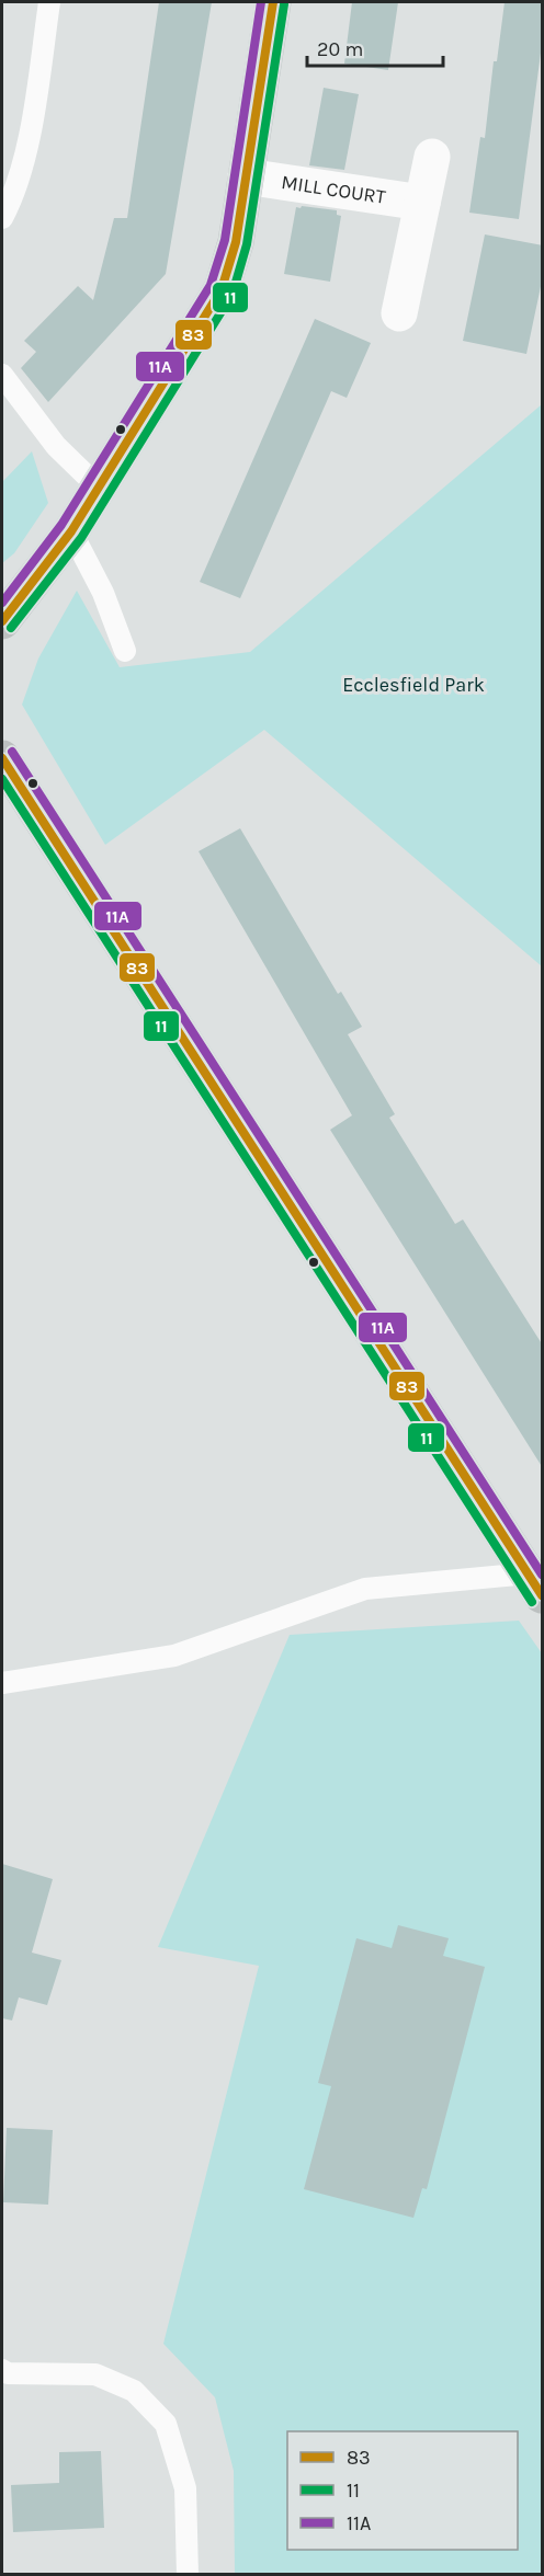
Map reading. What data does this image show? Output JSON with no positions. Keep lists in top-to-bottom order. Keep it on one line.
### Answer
{"streets":{"street":["MILL COURT"]},"parks":["Ecclesfield Park"],"lines":["transit line 83","transit line 11A","transit line 11"],"legend":["83","11","11A"],"scale_bar":"20 m"}
